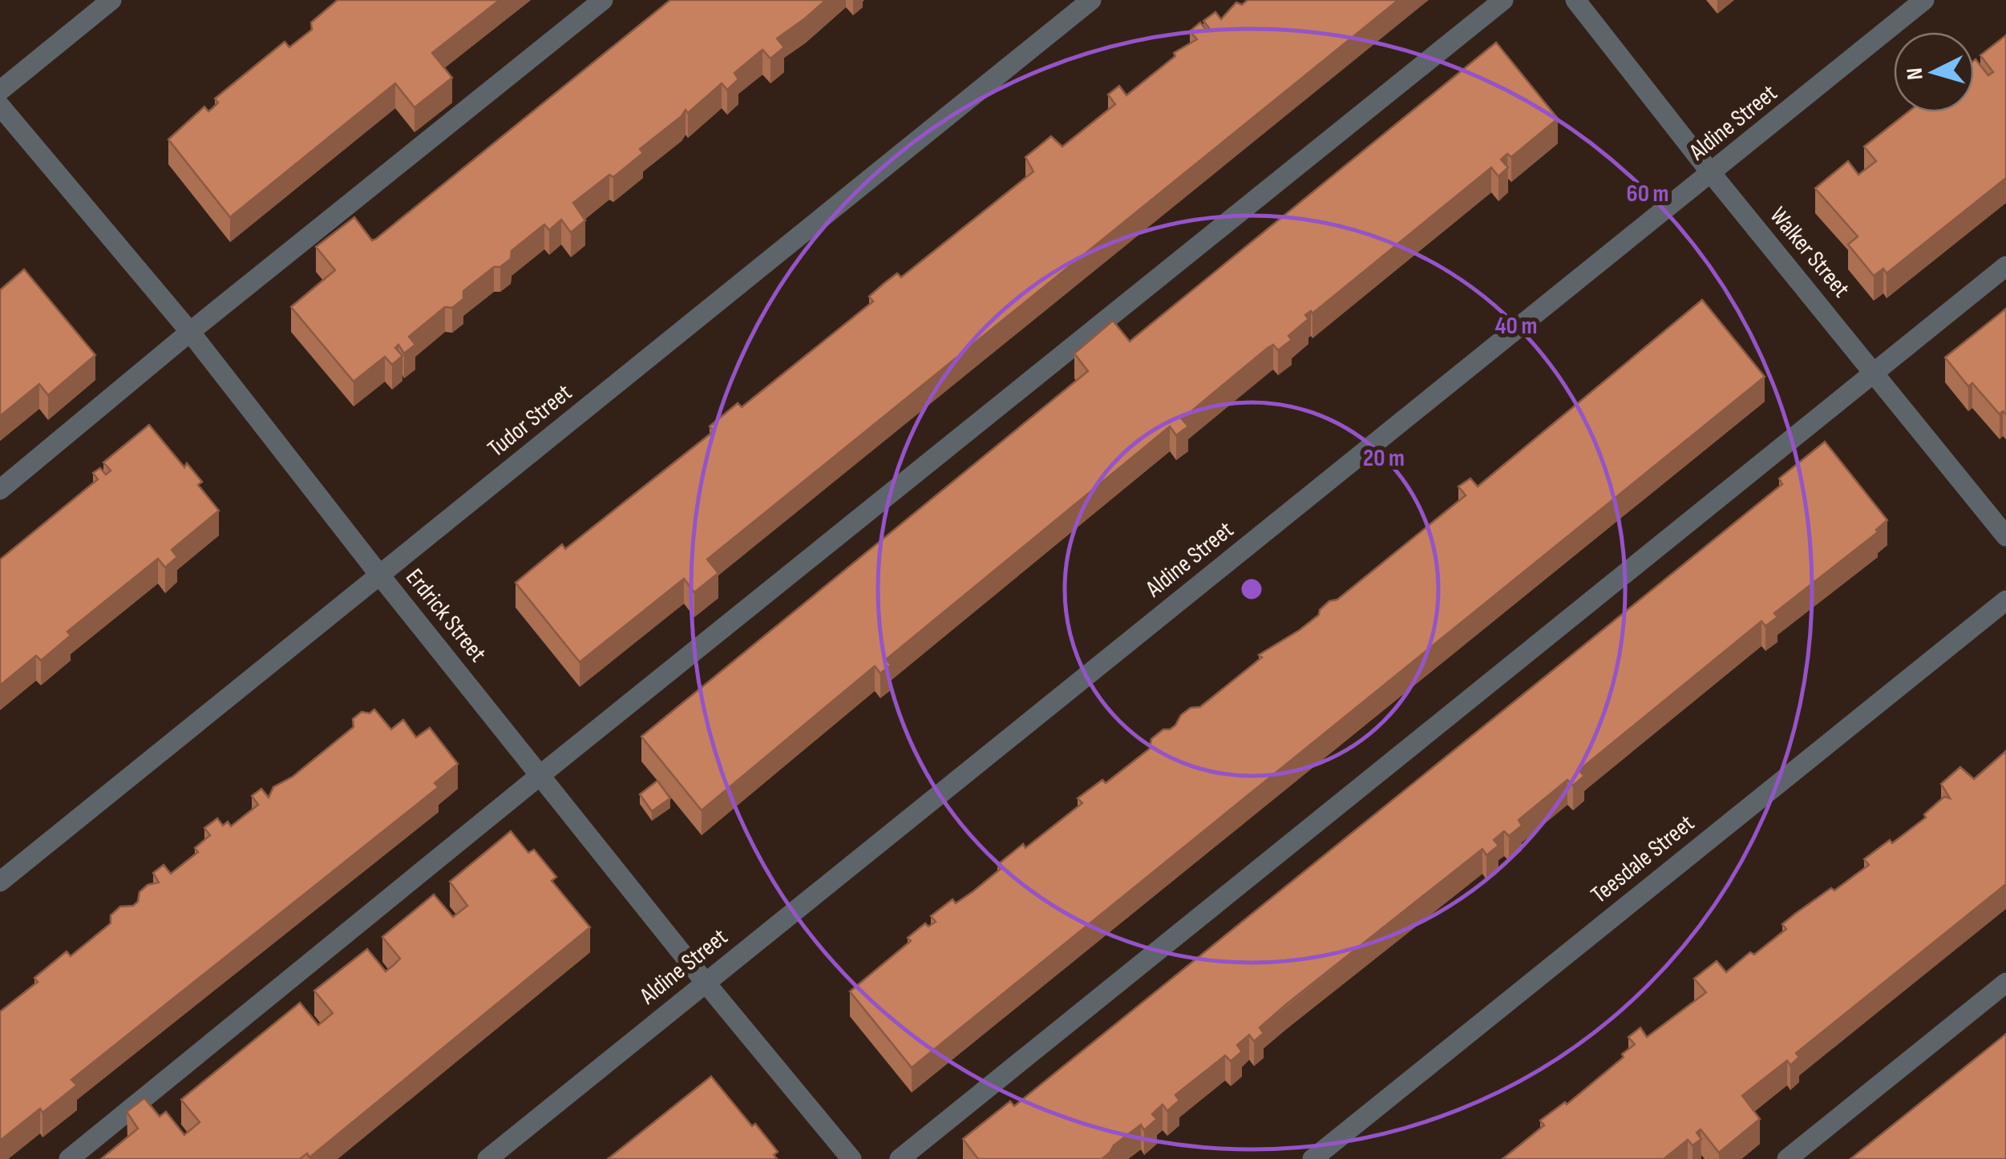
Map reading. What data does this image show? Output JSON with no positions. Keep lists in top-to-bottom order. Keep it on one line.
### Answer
{"streets":{"street":["Aldine Street","Walker Street","Tudor Street","Erdrick Street","Teesdale Street"]},"crossings":[["Aldine Street","Walker Street"],["Aldine Street","Erdrick Street"],["Tudor Street","Erdrick Street"]],"north":"left","rings":["60 m","40 m","20 m"]}
